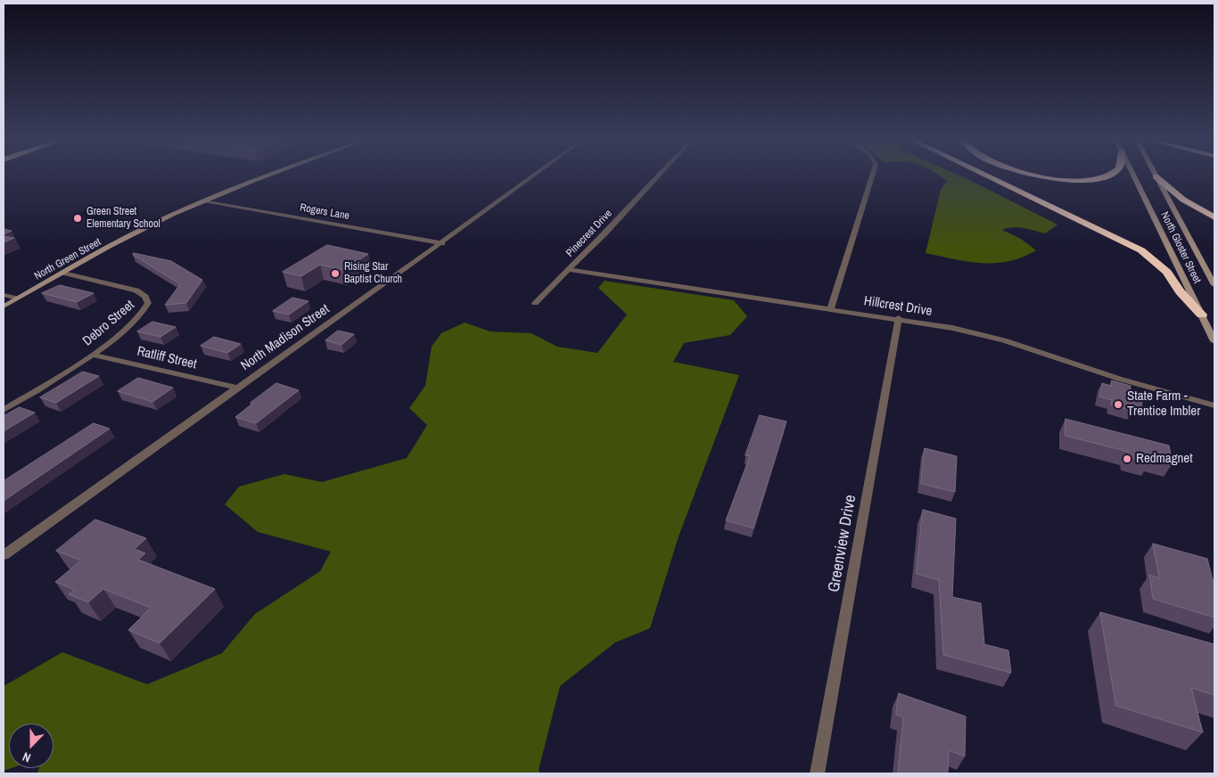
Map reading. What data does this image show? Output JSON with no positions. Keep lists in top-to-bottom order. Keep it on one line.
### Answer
{"streets":{"main road":["North Gloster Street","North Green Street"],"street":["Rogers Lane","Pinecrest Drive","Hillcrest Drive","Debro Street","North Madison Street","Ratliff Street","Greenview Drive"]},"crossings":[["Rogers Lane","North Green Street"],["Rogers Lane","North Madison Street"],["Pinecrest Drive","Hillcrest Drive"],["North Green Street","Debro Street"],["Hillcrest Drive","Greenview Drive"],["Debro Street","Ratliff Street"],["North Madison Street","Ratliff Street"]],"places":["Green Street Elementary School","Rising Star Baptist Church","State Farm - Trentice Imbler","Redmagnet"],"north":"bottom"}
